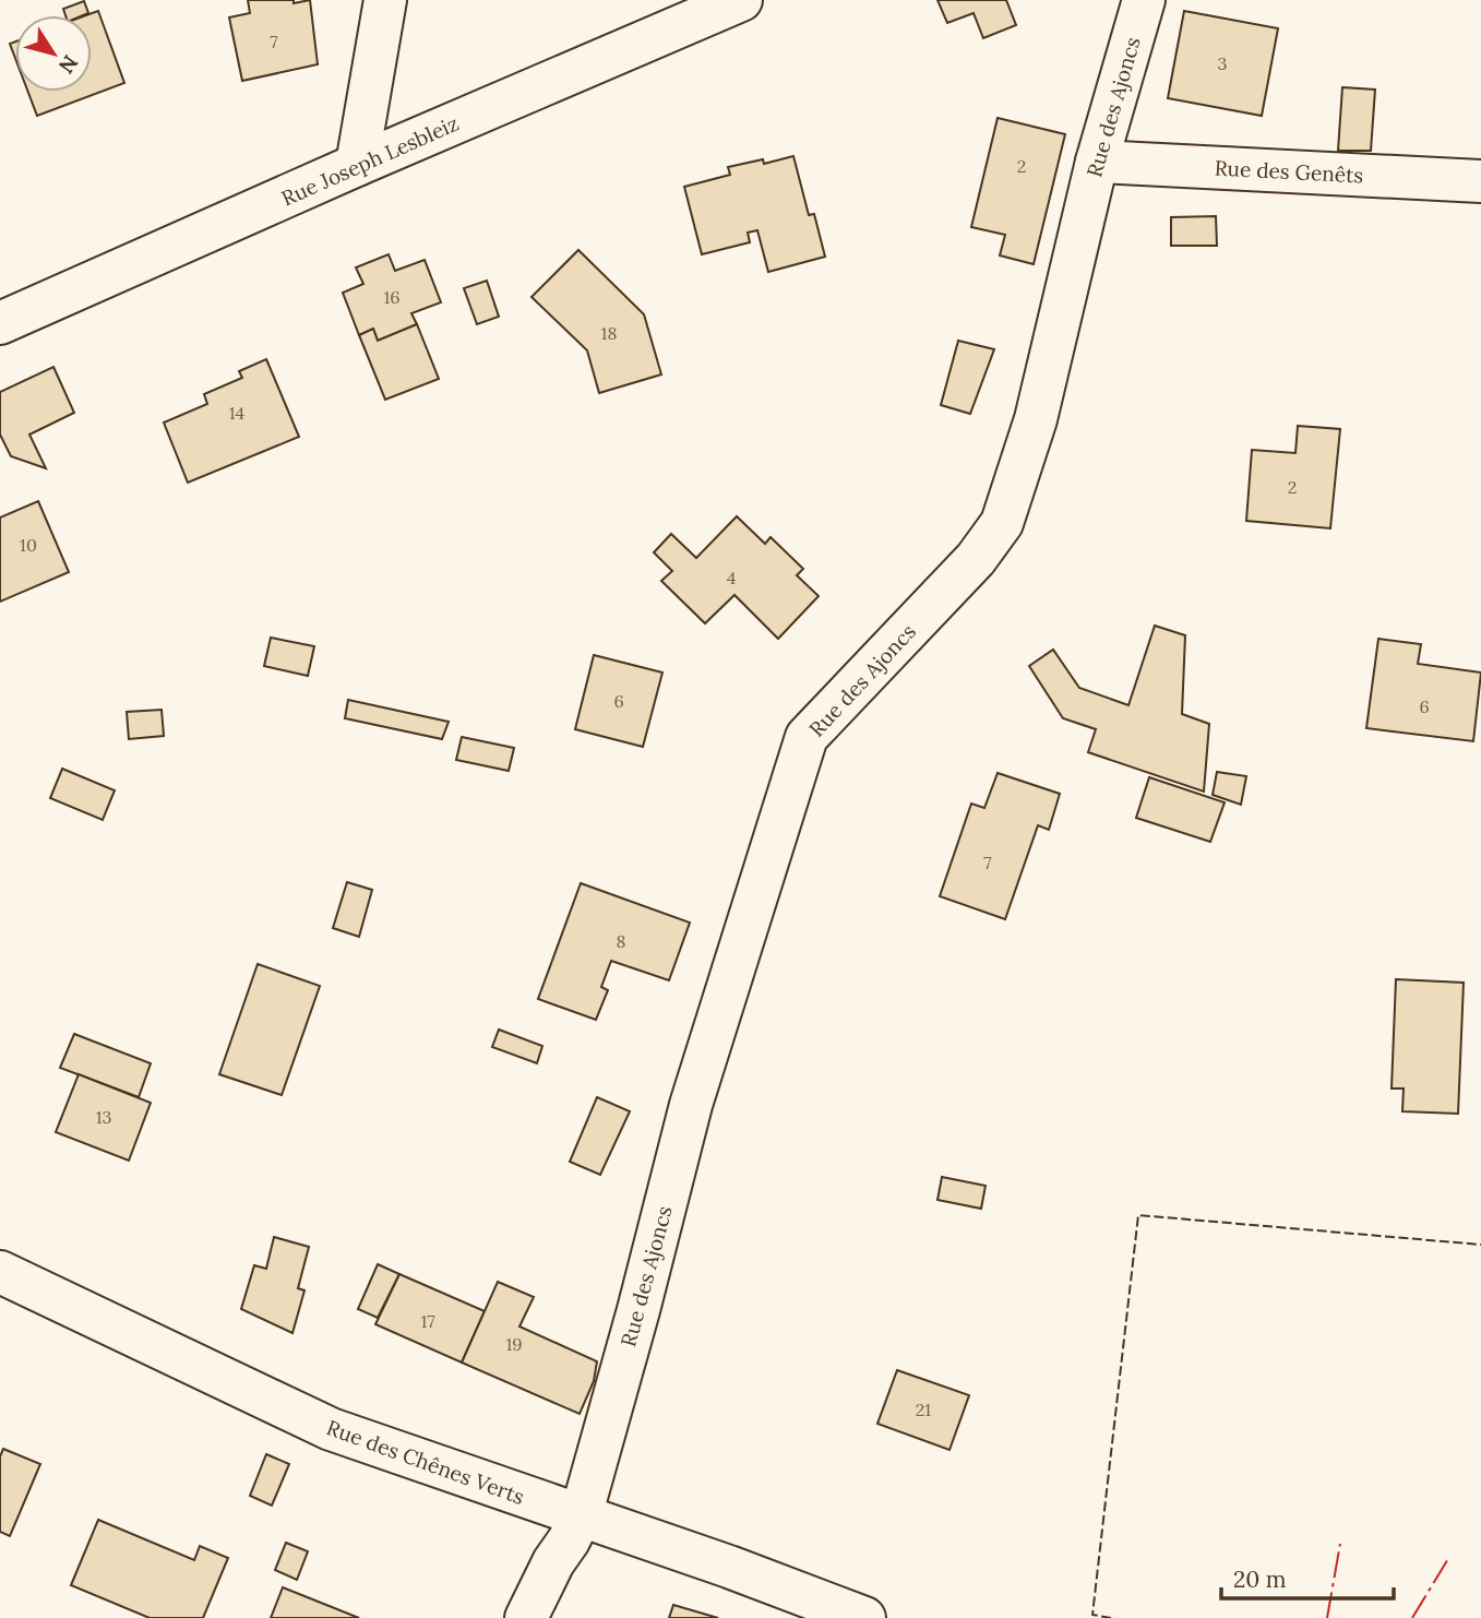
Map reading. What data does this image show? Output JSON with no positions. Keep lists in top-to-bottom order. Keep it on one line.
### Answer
{"streets":{"street":["Rue des Ajoncs","Rue Joseph Lesbleiz","Rue des Genêts","Rue des Chênes Verts"]},"crossings":[["Rue des Ajoncs","Rue des Genêts"],["Rue des Ajoncs","Rue des Chênes Verts"]],"house_numbers":["7","3","2","16","18","14","2","10","4","6","6","7","8","13","17","19","21"],"scale_bar":"20 m","north":"bottom right"}
